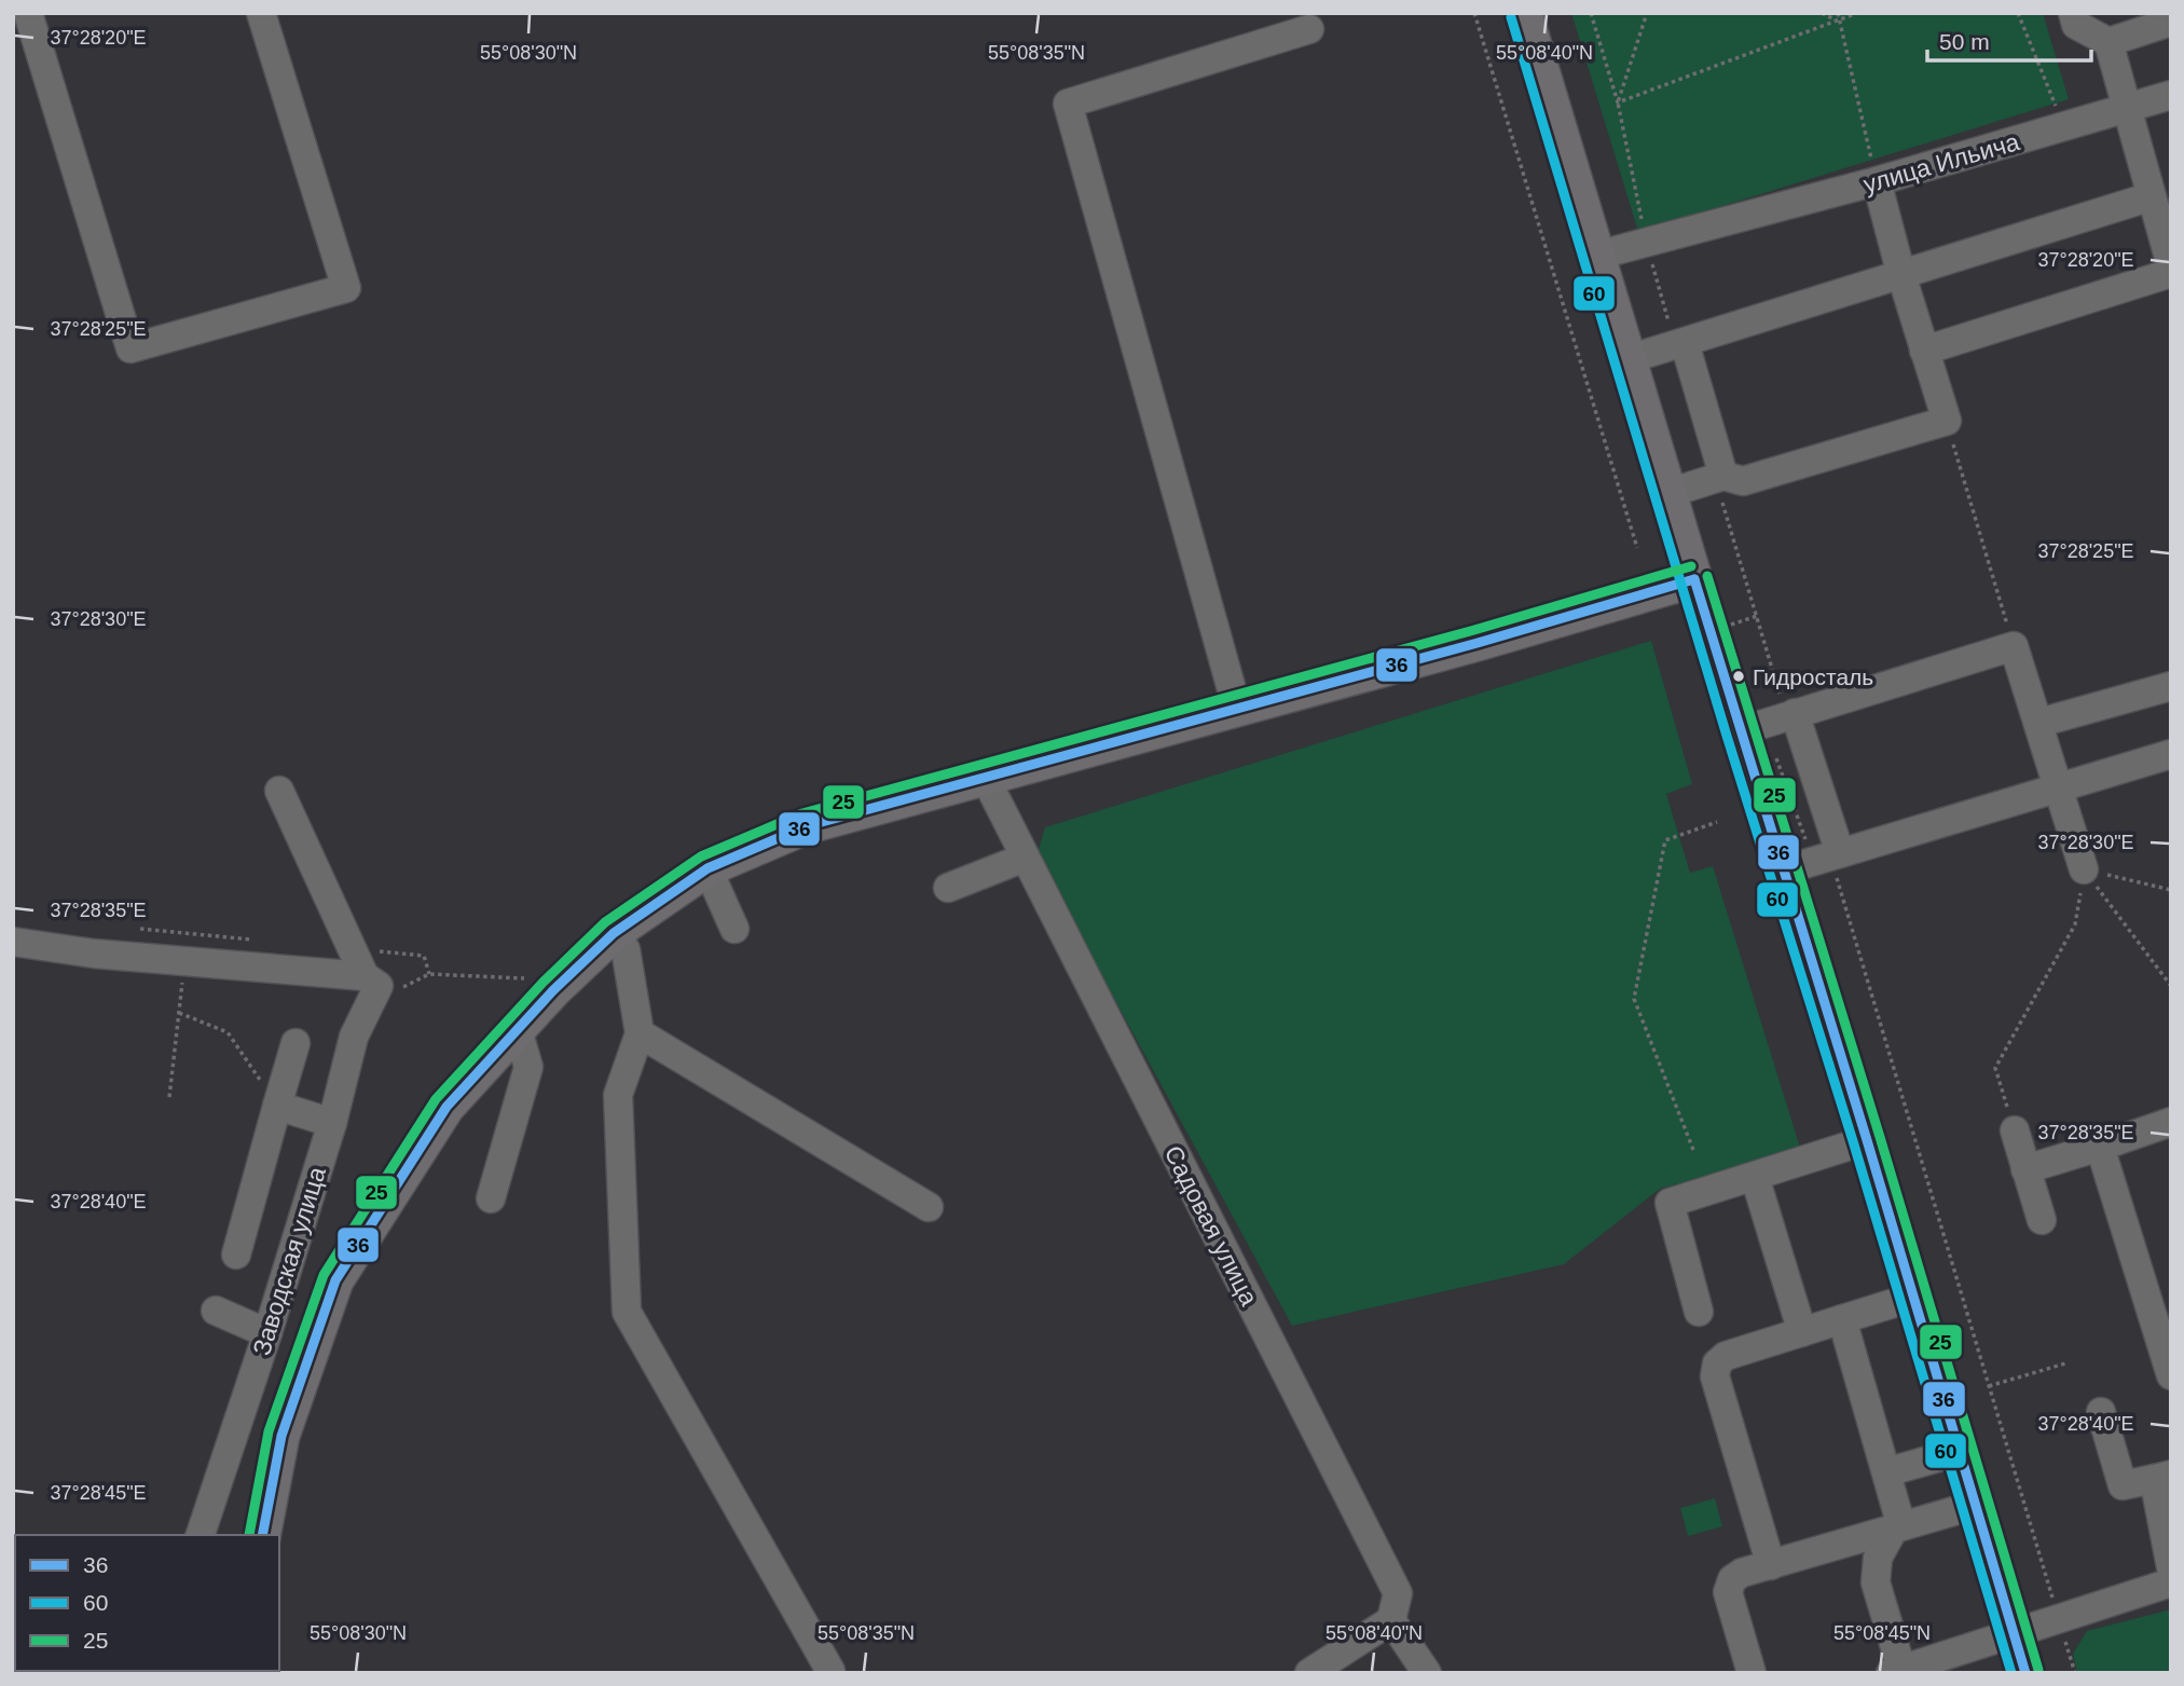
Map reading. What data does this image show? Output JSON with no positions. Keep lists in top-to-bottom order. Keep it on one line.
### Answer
{"streets":{"street":["улица Ильича","Садовая улица","Заводская улица"]},"places":["Гидросталь"],"lines":["transit line 60","transit line 25","transit line 36"],"legend":["36","60","25"],"scale_bar":"50 m","coordinates":["37°28'20\"E","55°08'30\"N","55°08'35\"N","55°08'40\"N","37°28'25\"E","37°28'30\"E","37°28'35\"E","37°28'40\"E","37°28'45\"E","55°08'45\"N"]}
